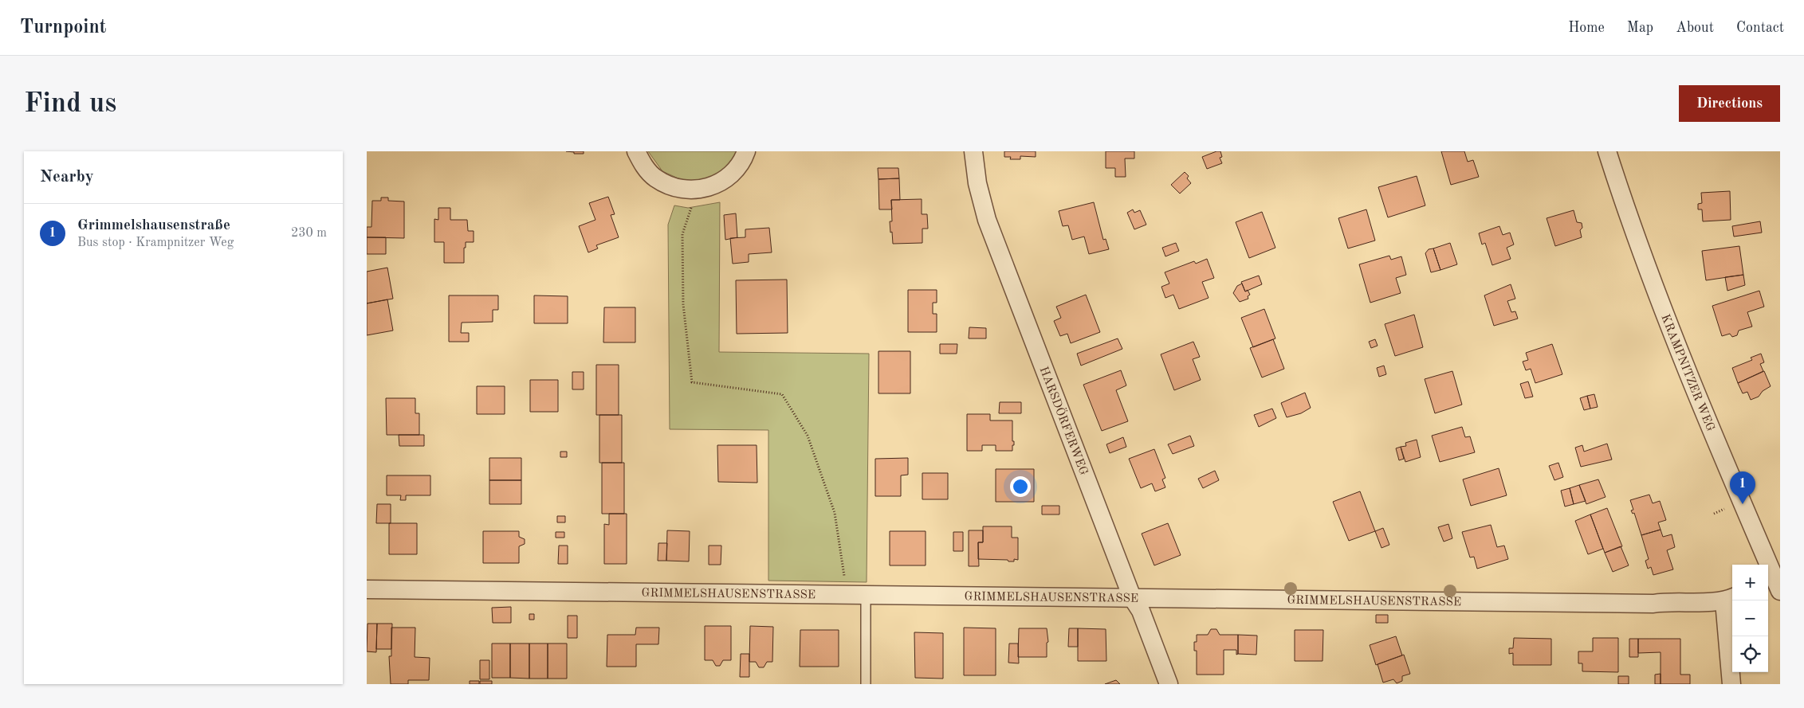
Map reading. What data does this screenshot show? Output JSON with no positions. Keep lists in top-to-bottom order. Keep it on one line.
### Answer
{"streets":{"street":["KRAMPNITZER WEG","HARSDÖRFERWEG","GRIMMELSHAUSENSTRASSE"]},"crossings":[["HARSDÖRFERWEG","GRIMMELSHAUSENSTRASSE"]],"page":{"header":"Turnpoint","nav":["Home","Map","About","Contact"],"buttons":"Directions","title":"Find us","heading":"Nearby","list":[{"mark":"1","name":"Grimmelshausenstraße","note":"Bus stop · Krampnitzer Weg","value":"230 m"}],"pins":"1","map_buttons":["+","−"]}}
